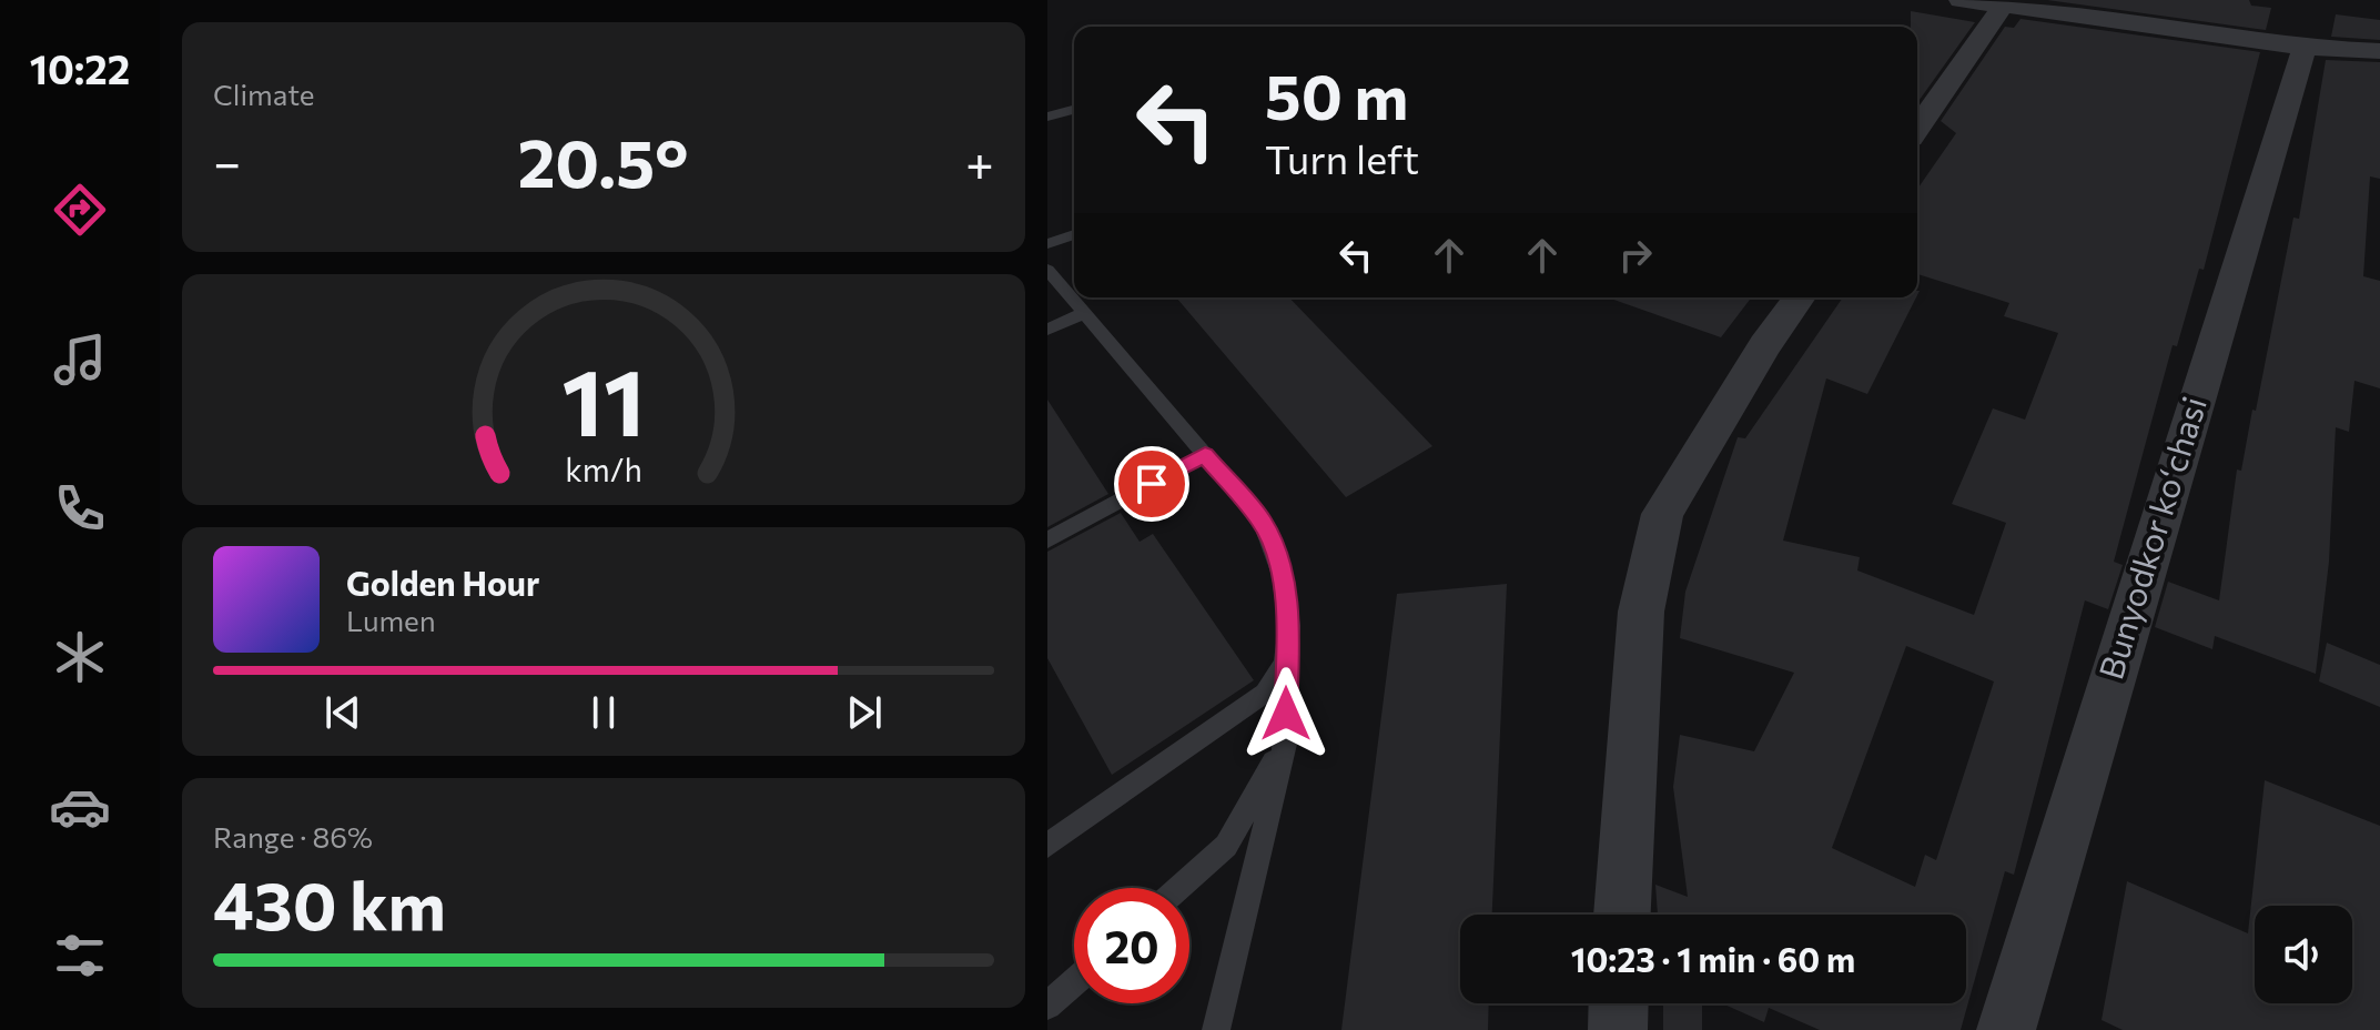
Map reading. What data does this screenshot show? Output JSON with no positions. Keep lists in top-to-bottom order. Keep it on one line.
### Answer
{"streets":{"street":["Bunyodkor koʻchasi"]},"page":{"tabs":"10:22","tile":["Climate",["Range · 86%","430 km"]],"turn":["50 m","Turn left"],"heat":["−","20.5°","+"],"song":["Golden Hour","Lumen"],"limit":"20","trip":"10:23 · 1 min · 60 m","gauge":["11","km/h"]}}
